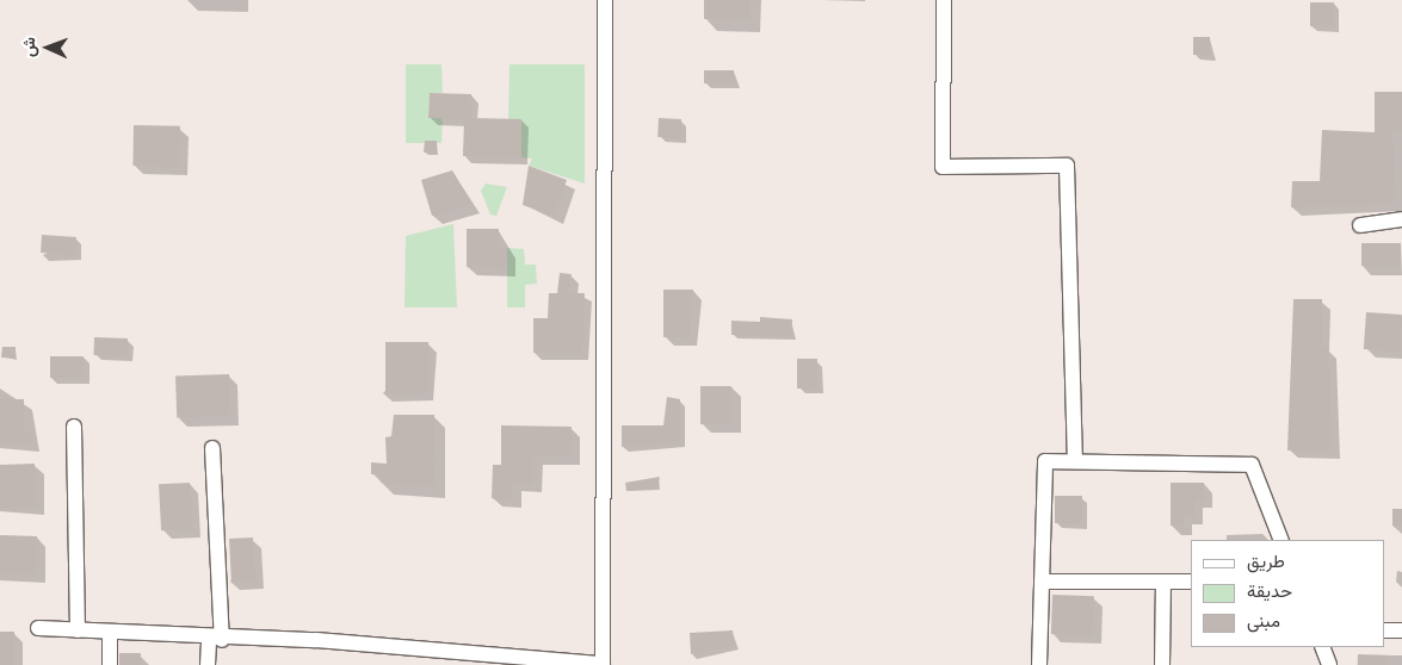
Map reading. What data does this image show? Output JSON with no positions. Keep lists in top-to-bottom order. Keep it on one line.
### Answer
{"legend":["طريق","حديقة","مبنى"],"north":"left"}
